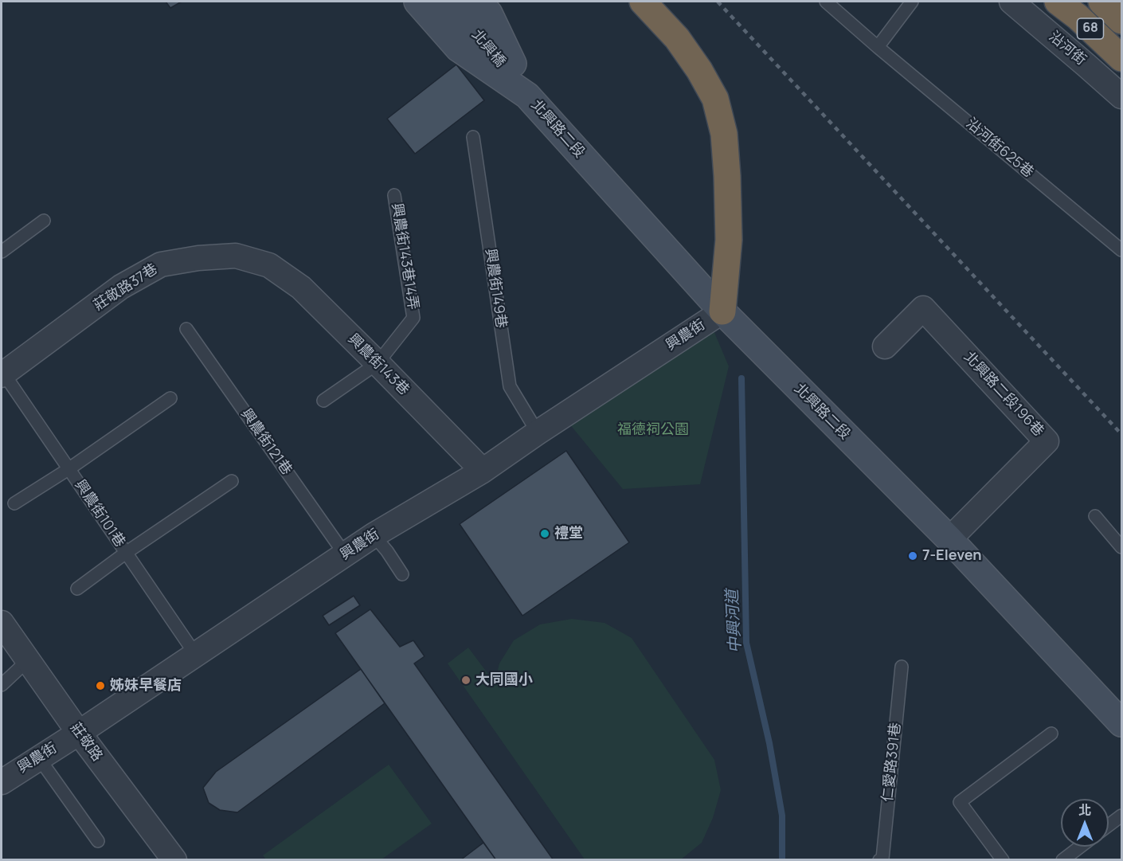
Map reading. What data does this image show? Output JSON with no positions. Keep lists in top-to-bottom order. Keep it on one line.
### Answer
{"streets":{"highway":["68"],"street":["北興橋","沿河街","北興路二段","莊敬路37巷","興農街","興農街143巷","北興路二段196巷","莊敬路"],"lane":["沿河街625巷","興農街143巷14弄","興農街149巷","興農街121巷","興農街101巷","仁愛路391巷"]},"crossings":[["北興橋","北興路二段"],["北興路二段","興農街"],["北興路二段","北興路二段196巷"],["興農街143巷14弄","興農街143巷"],["莊敬路37巷","興農街143巷"],["莊敬路37巷","興農街101巷"],["興農街149巷","興農街"],["興農街","興農街143巷"],["興農街","興農街121巷"],["興農街","興農街101巷"],["興農街","莊敬路"]],"water":["中興河道"],"parks":["福德祠公園"],"places":["禮堂","7-Eleven","大同國小","姊妹早餐店"],"north":"top"}
